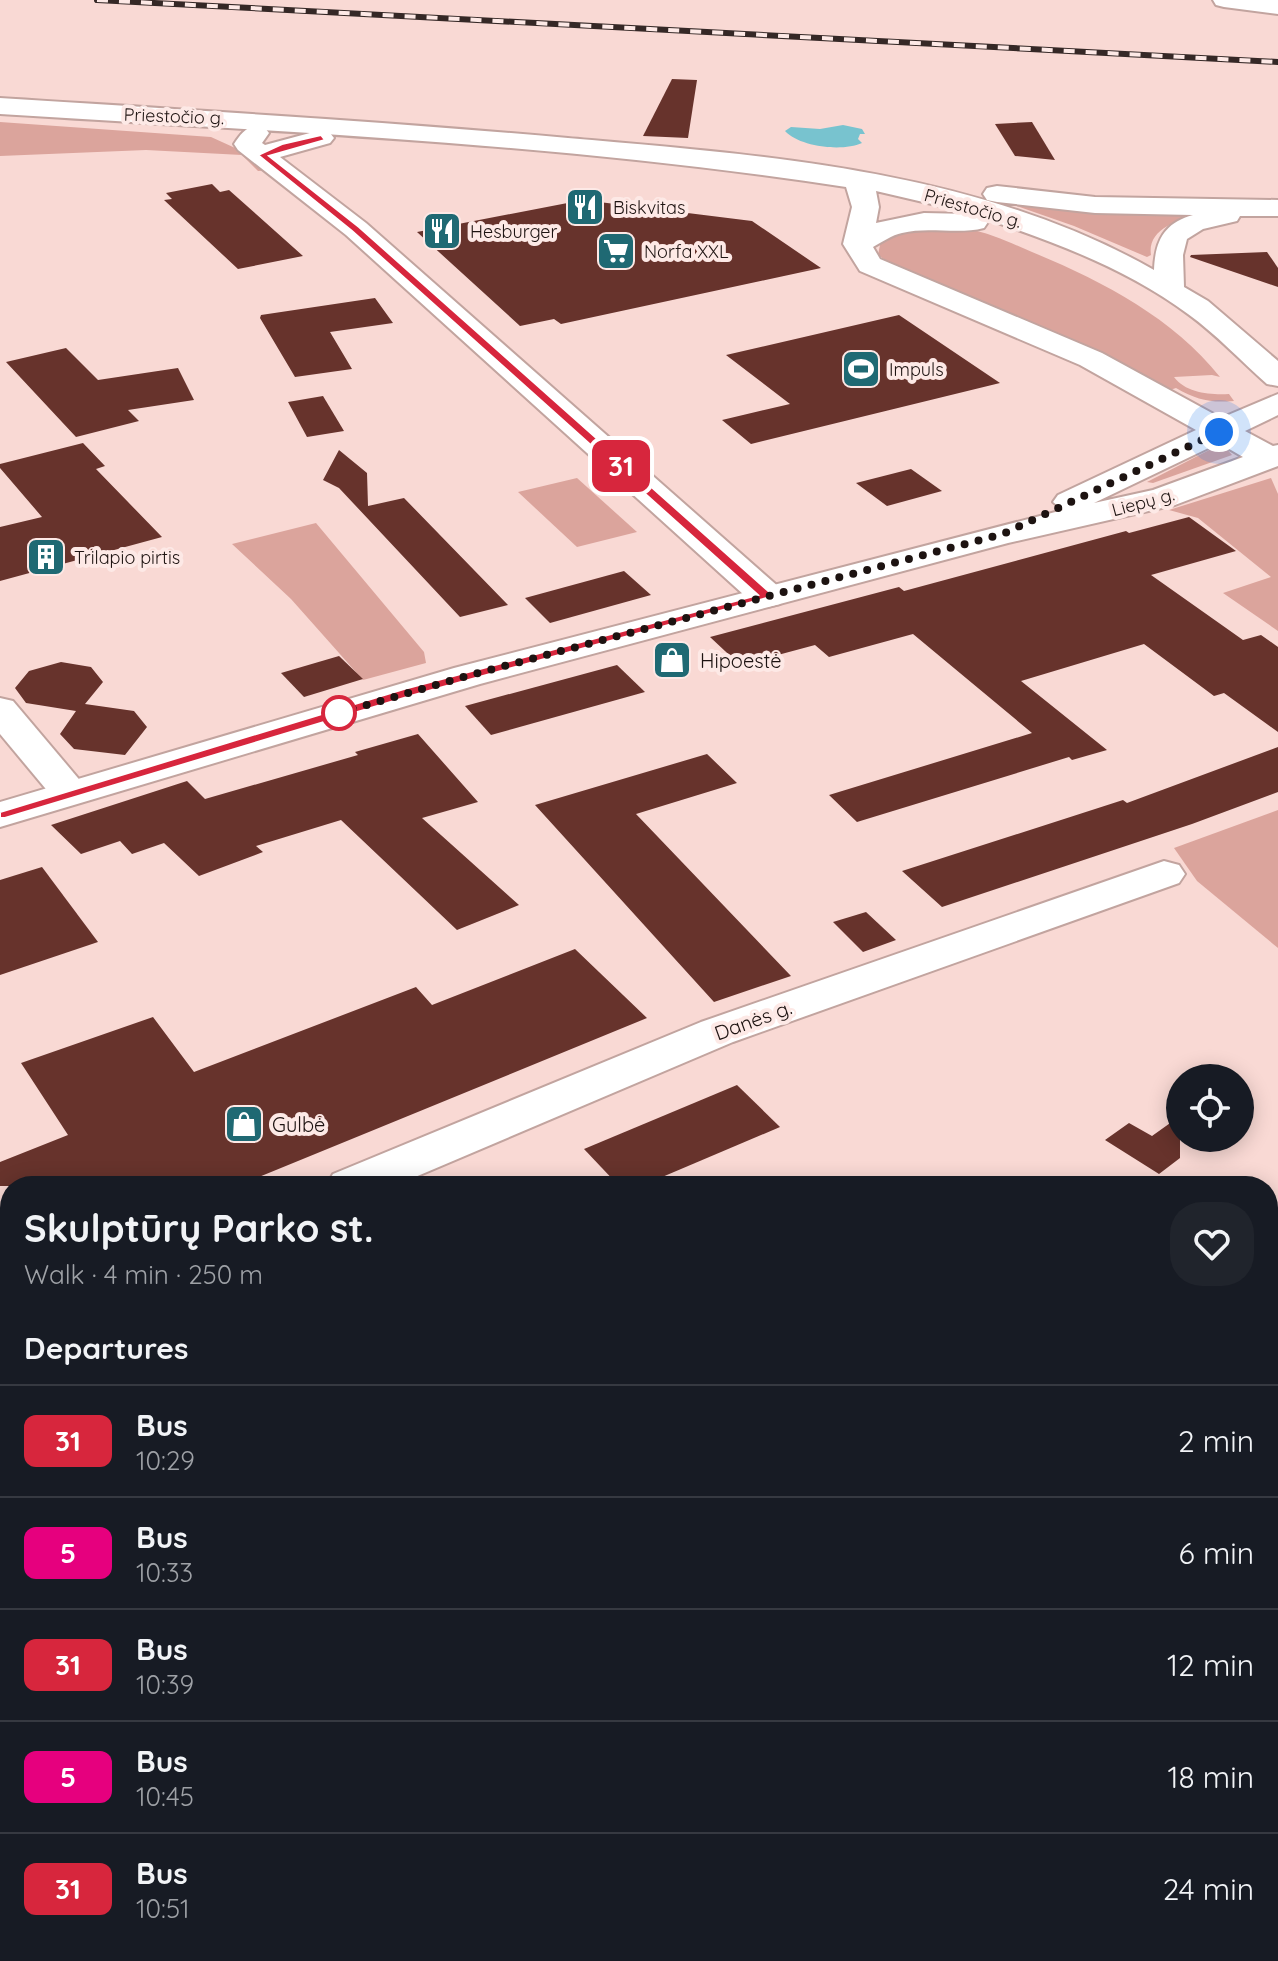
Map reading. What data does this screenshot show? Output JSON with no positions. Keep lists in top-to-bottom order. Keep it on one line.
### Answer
{"streets":{"main road":["Priestočio g.","Liepų g.","Danės g."]},"places":{"restaurant":["Biskvitas","Hesburger"],"supermarket":["Norfa XXL"],"sports":["Impuls"],"building":["Trilapio pirtis"],"shop":["Hipoestė","Gulbė"]},"lines":["bus line 31"],"page":{"on_map":"31","heading":[["Skulptūrų Parko st.","Walk · 4 min · 250 m"],"Departures"],"list":[{"mark":"31","name":"Bus","note":"10:29","value":"2 min"},{"mark":"5","name":"Bus","note":"10:33","value":"6 min"},{"mark":"31","name":"Bus","note":"10:39","value":"12 min"},{"mark":"5","name":"Bus","note":"10:45","value":"18 min"},{"mark":"31","name":"Bus","note":"10:51","value":"24 min"}]}}
